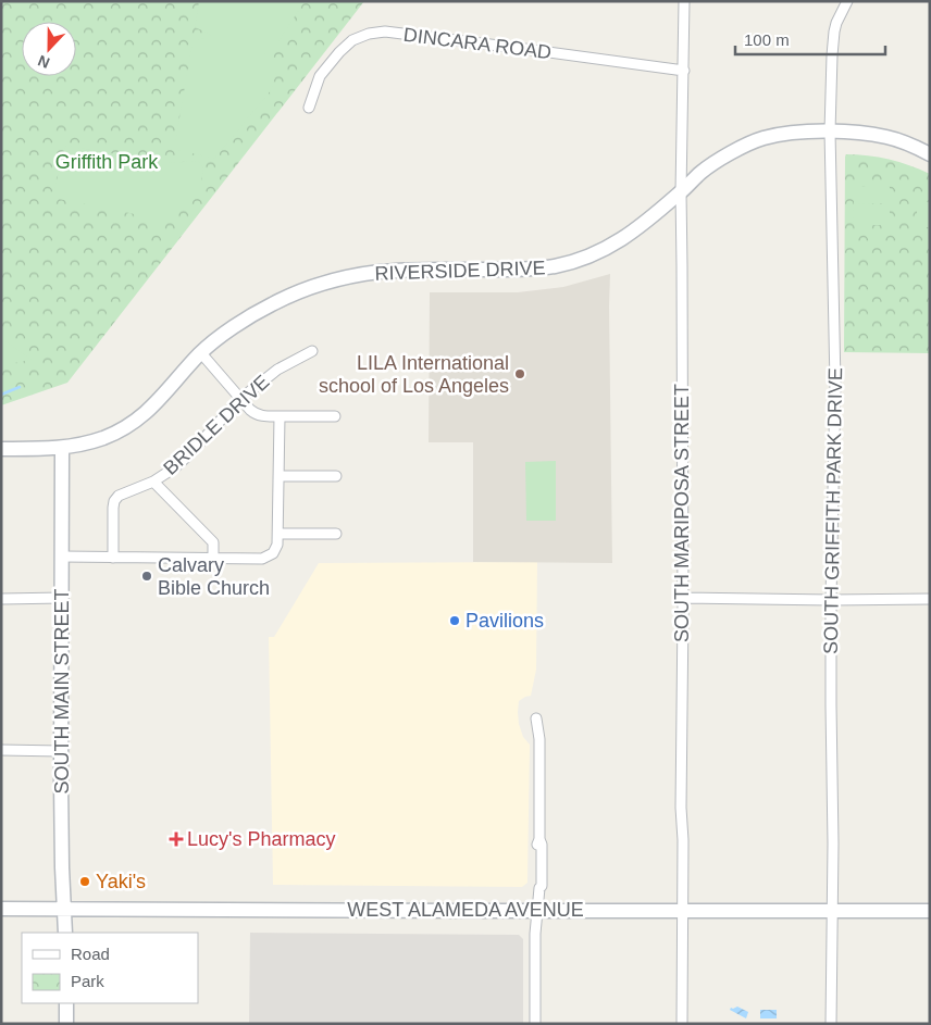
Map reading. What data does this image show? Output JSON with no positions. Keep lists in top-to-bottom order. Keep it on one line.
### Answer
{"streets":{"main road":["RIVERSIDE DRIVE","SOUTH MAIN STREET","WEST ALAMEDA AVENUE"],"street":["DINCARA ROAD","BRIDLE DRIVE","SOUTH GRIFFITH PARK DRIVE","SOUTH MARIPOSA STREET"]},"crossings":[["DINCARA ROAD","SOUTH MARIPOSA STREET"],["RIVERSIDE DRIVE","SOUTH GRIFFITH PARK DRIVE"],["RIVERSIDE DRIVE","SOUTH MARIPOSA STREET"],["RIVERSIDE DRIVE","SOUTH MAIN STREET"],["SOUTH GRIFFITH PARK DRIVE","WEST ALAMEDA AVENUE"],["SOUTH MARIPOSA STREET","WEST ALAMEDA AVENUE"],["SOUTH MAIN STREET","WEST ALAMEDA AVENUE"]],"parks":["Griffith Park"],"places":{"other":["LILA International school of Los Angeles","Calvary Bible Church","Pavilions","Yaki's"],"health":["Lucy's Pharmacy"]},"legend":["Road","Park"],"scale_bar":"100 m","north":"bottom"}
